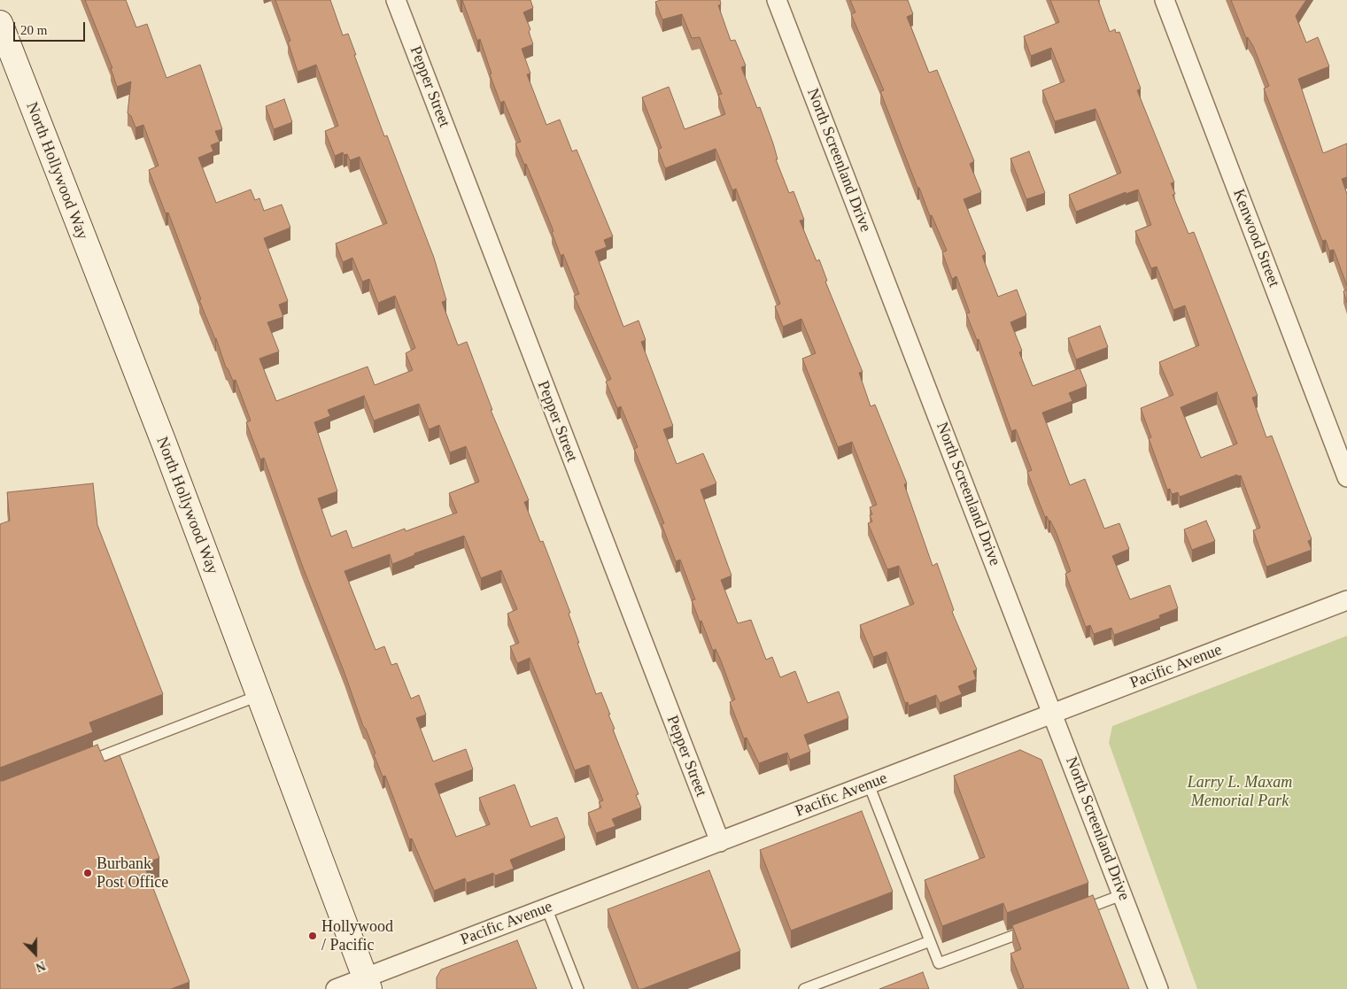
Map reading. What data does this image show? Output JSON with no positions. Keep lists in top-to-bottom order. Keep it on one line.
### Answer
{"streets":{"main road":["North Hollywood Way"],"street":["Pepper Street","North Screenland Drive","Kenwood Street","Pacific Avenue"]},"crossings":[["Pepper Street","Pacific Avenue"],["North Screenland Drive","Pacific Avenue"],["North Hollywood Way","Pacific Avenue"]],"parks":["Larry L. Maxam Memorial Park"],"places":["Burbank Post Office","Hollywood / Pacific"],"scale_bar":"20 m","north":"bottom"}
